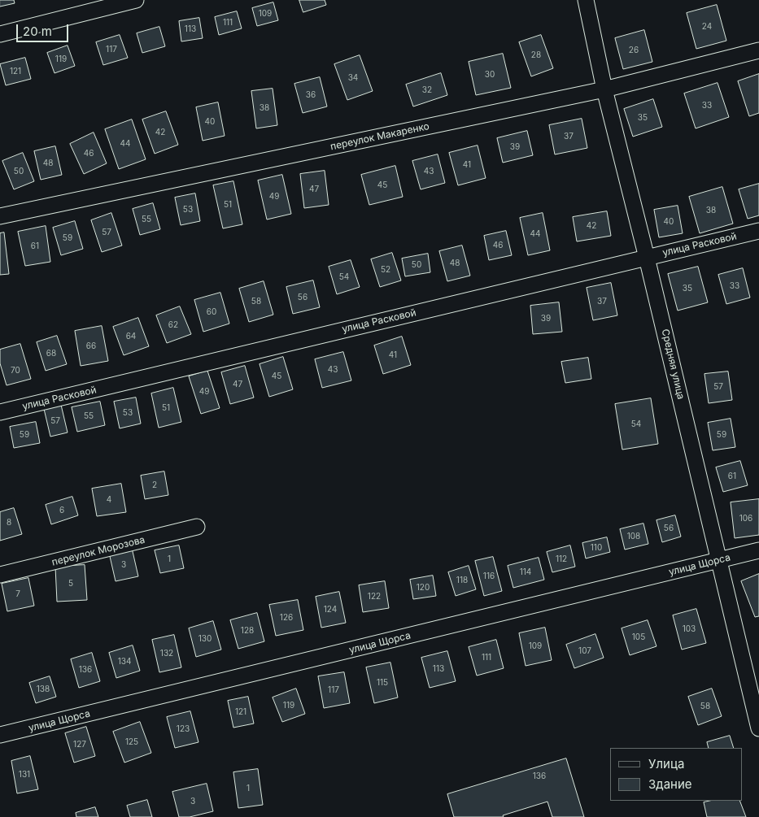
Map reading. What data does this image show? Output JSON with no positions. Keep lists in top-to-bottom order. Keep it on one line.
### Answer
{"streets":{"street":["переулок Макаренко","улица Расковой","Средняя улица","переулок Морозова","улица Щорса"]},"crossings":[["переулок Макаренко","Средняя улица"],["улица Расковой","Средняя улица"],["Средняя улица","улица Щорса"]],"house_numbers":["109","111","24","113","117","26","28","119","121","30","34","32","36","33","38","35","40","42","37","44","39","46","48","41","50","43","45","47","49","51","53","38","55","40","42","57","44","59","46","61","48","50","52","54","33","35","56","58","37","60","39","62","64","66","68","41","43","70","45","47","57","49","51","53","55","57","54","59","59","61","2","4","6","106","8","56","108","110","1","112","3","114","116","118","5","120","7","122","124","126","103","128","105","130","109","107","132","111","134","113","136","115","138","117","119","58","121","123","125","127","131","136","1","3"],"legend":["Улица","Здание"],"scale_bar":"20 m"}
